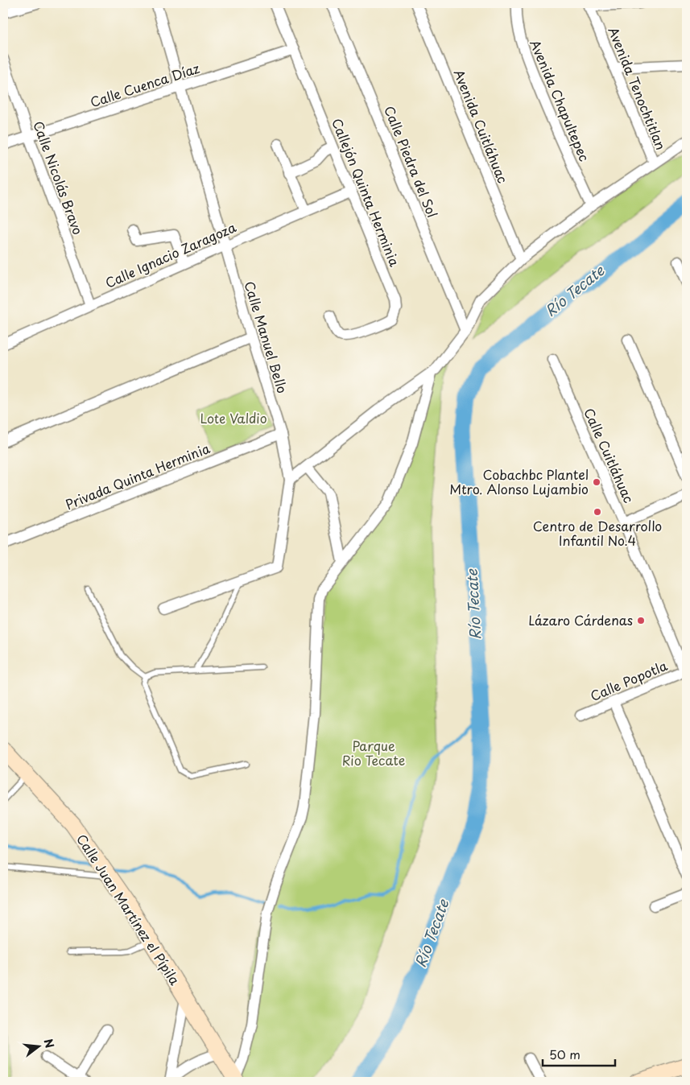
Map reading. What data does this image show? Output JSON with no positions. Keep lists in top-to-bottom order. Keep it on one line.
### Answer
{"streets":{"main road":["Calle Juan Martínez el Pípila"],"street":["Calle Cuenca Díaz","Avenida Tenochtitlan","Avenida Chapultepec","Avenida Cuitláhuac","Calle Piedra del Sol","Calle Nicolás Bravo","Callejón Quinta Herminia","Calle Ignacio Zaragoza","Calle Manuel Bello","Calle Cuitláhuac","Privada Quinta Herminia","Calle Popotla"]},"crossings":[["Calle Cuenca Díaz","Calle Nicolás Bravo"],["Calle Cuenca Díaz","Callejón Quinta Herminia"],["Calle Cuenca Díaz","Calle Manuel Bello"],["Calle Nicolás Bravo","Calle Ignacio Zaragoza"],["Callejón Quinta Herminia","Calle Ignacio Zaragoza"],["Calle Ignacio Zaragoza","Calle Manuel Bello"],["Calle Manuel Bello","Privada Quinta Herminia"],["Calle Cuitláhuac","Calle Popotla"]],"water":["Río Tecate"],"parks":["Lote Valdio","Parque Rio Tecate"],"places":["Cobachbc Plantel Mtro. Alonso Lujambio","Centro de Desarrollo Infantil No.4","Lázaro Cárdenas"],"scale_bar":"50 m","north":"right"}
